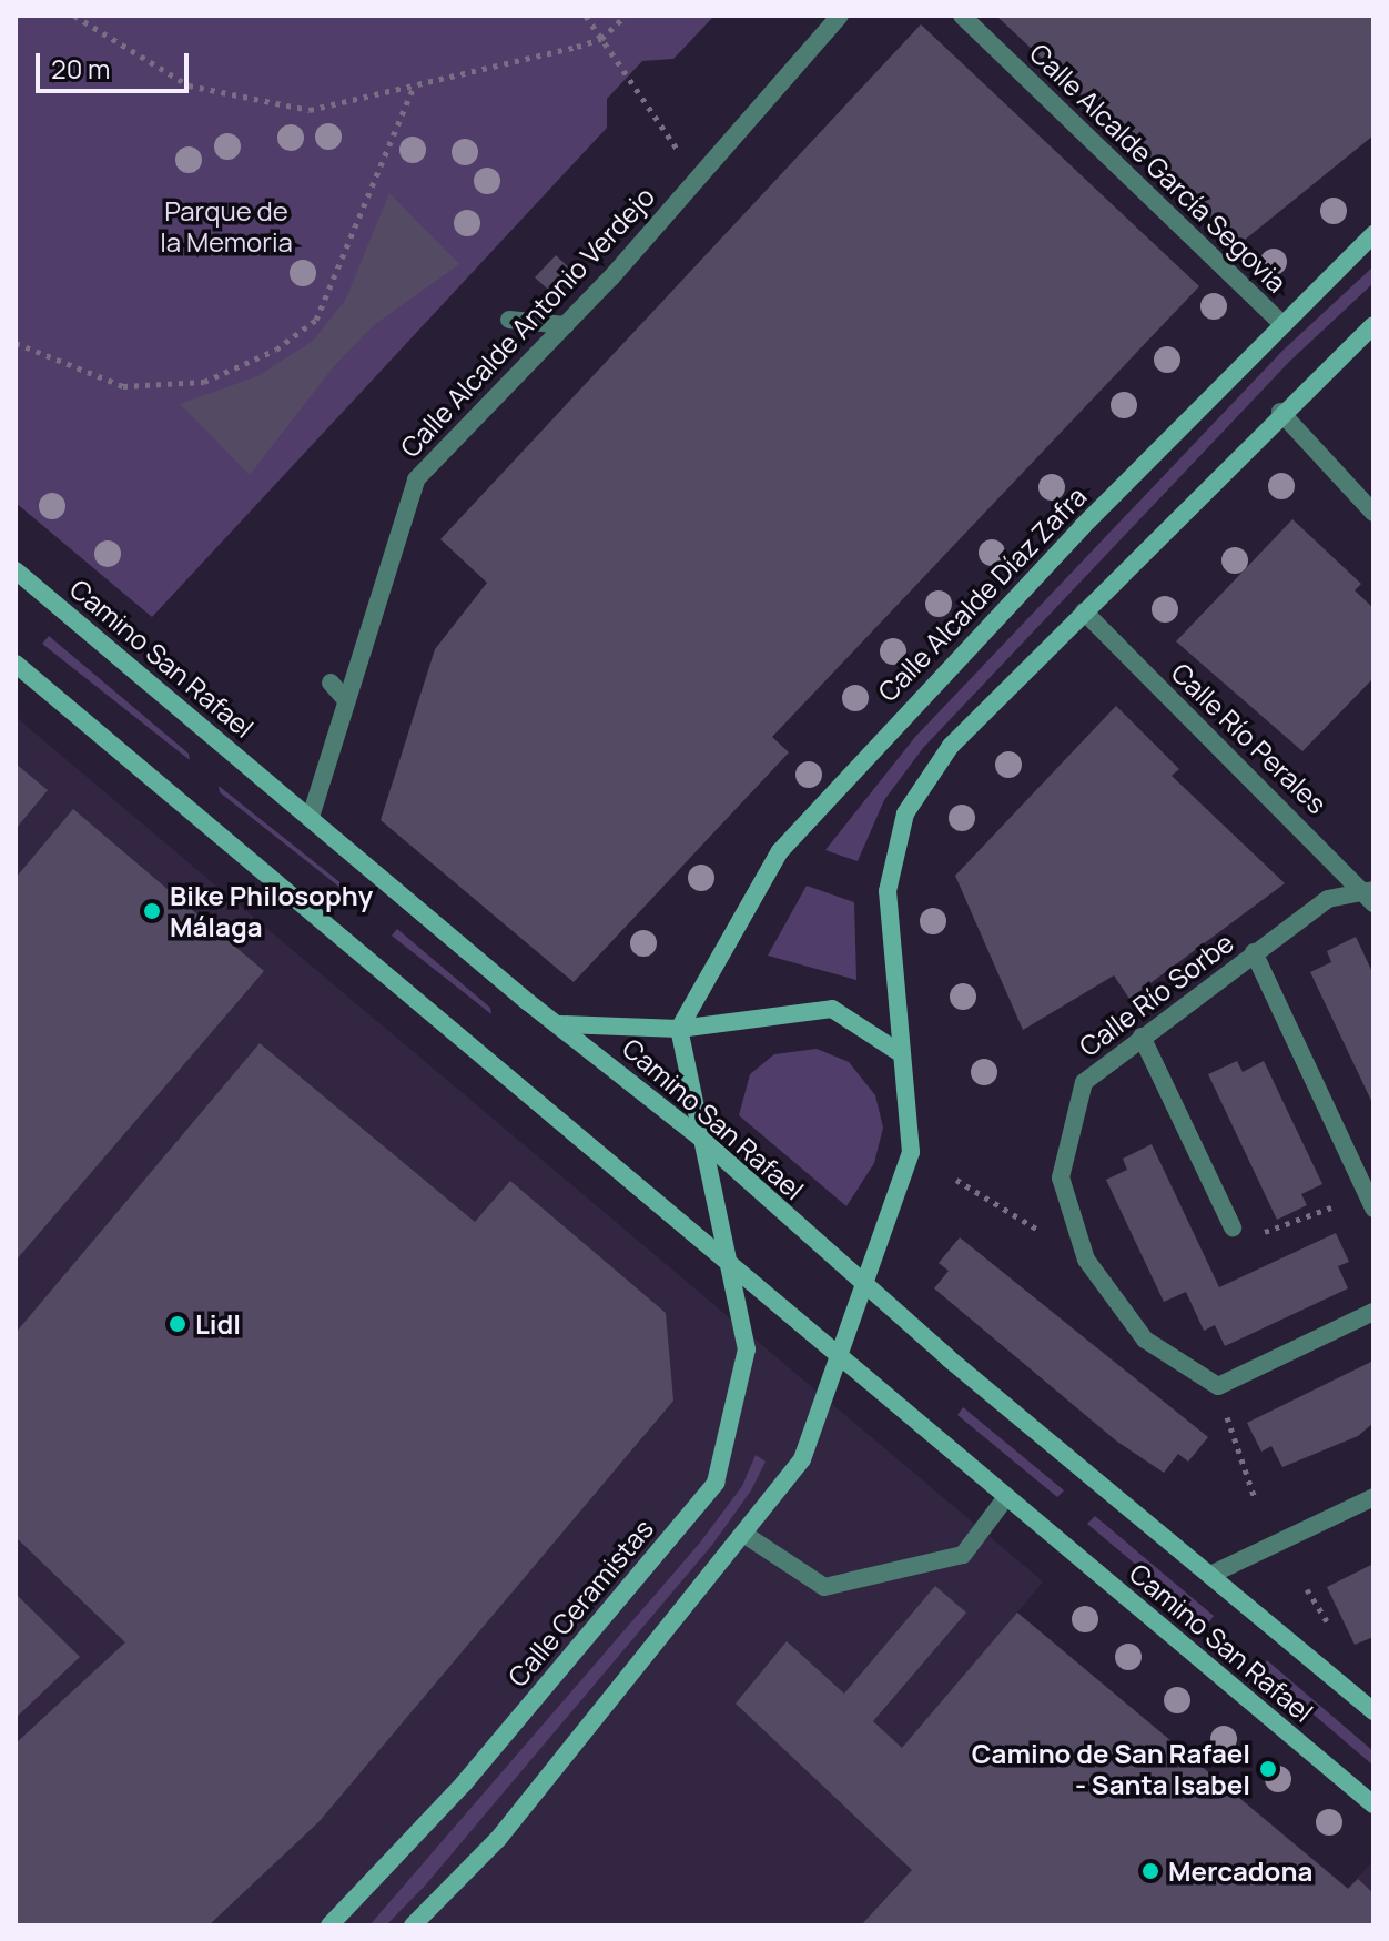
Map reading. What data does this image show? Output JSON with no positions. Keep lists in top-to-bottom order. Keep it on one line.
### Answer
{"streets":{"main road":["Calle Alcalde Díaz Zafra","Camino San Rafael","Calle Ceramistas"],"street":["Calle Alcalde García Segovia","Calle Alcalde Antonio Verdejo","Calle Río Perales","Calle Río Sorbe"]},"crossings":[["Calle Alcalde García Segovia","Calle Alcalde Díaz Zafra"],["Calle Alcalde Antonio Verdejo","Camino San Rafael"],["Calle Alcalde Díaz Zafra","Calle Ceramistas"],["Camino San Rafael","Calle Ceramistas"],["Calle Río Perales","Calle Río Sorbe"]],"parks":["Parque de la Memoria"],"places":["Bike Philosophy Málaga","Lidl","Camino de San Rafael - Santa Isabel","Mercadona"],"scale_bar":"20 m"}
